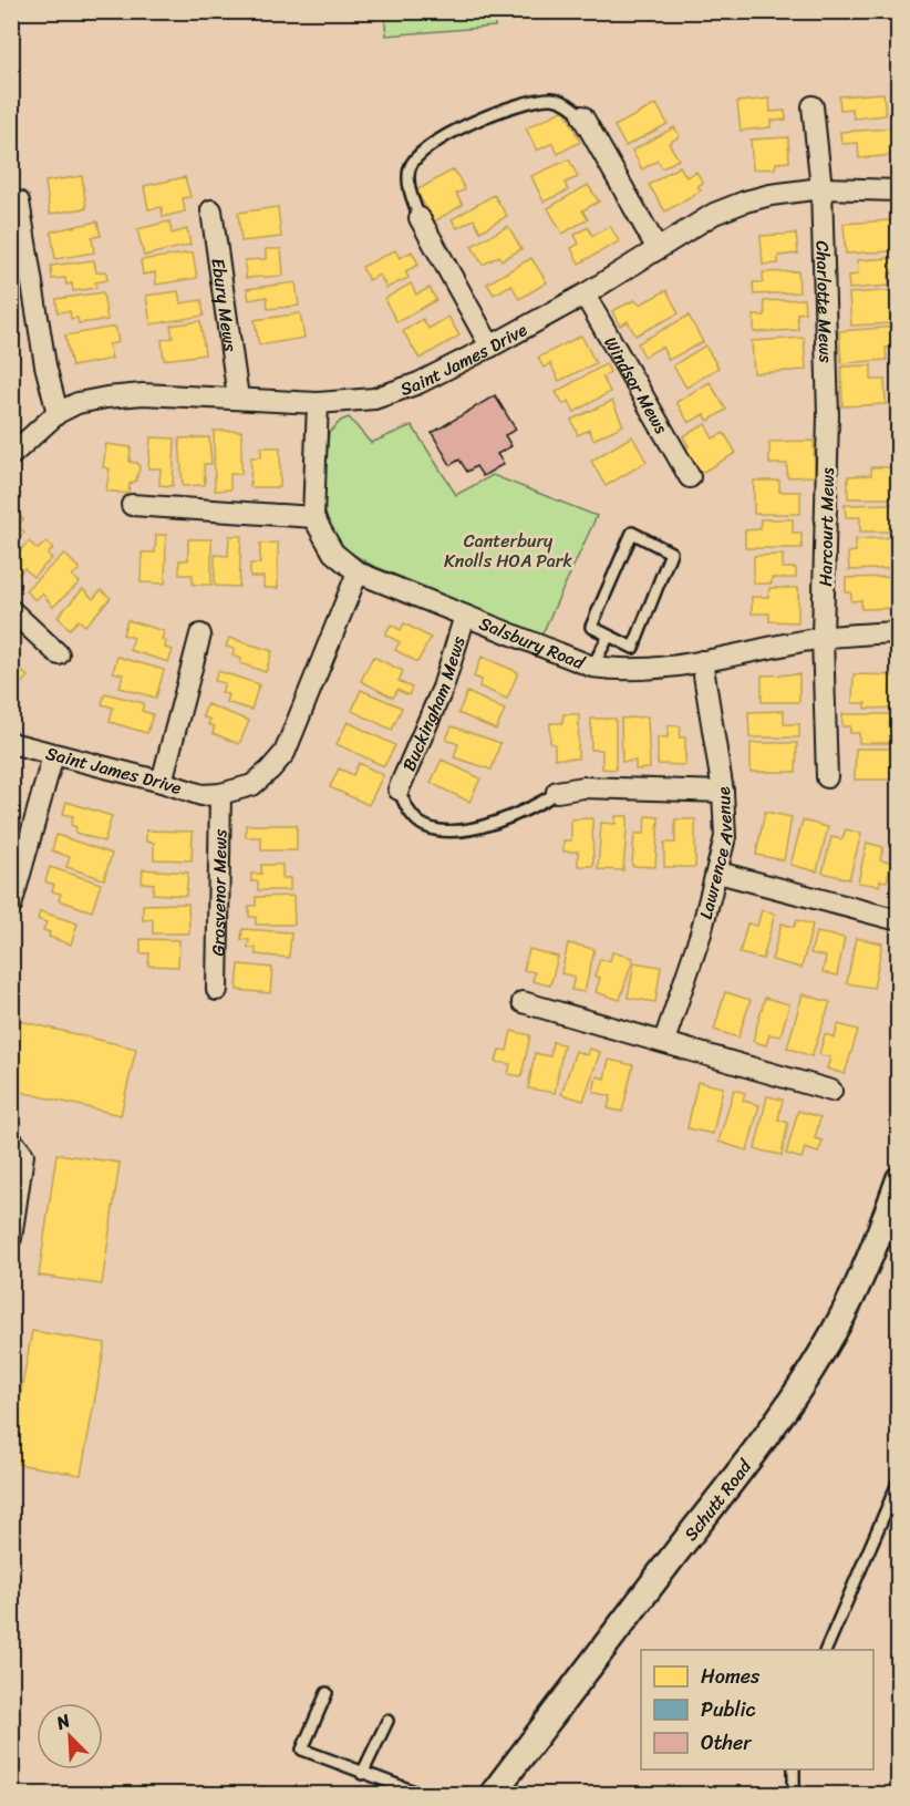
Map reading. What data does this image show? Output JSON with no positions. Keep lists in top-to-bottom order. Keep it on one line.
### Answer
{"streets":{"street":["Charlotte Mews","Ebury Mews","Saint James Drive","Windsor Mews","Harcourt Mews","Salsbury Road","Buckingham Mews","Lawrence Avenue","Grosvenor Mews","Schutt Road"]},"crossings":[["Charlotte Mews","Saint James Drive"],["Charlotte Mews","Harcourt Mews"],["Ebury Mews","Saint James Drive"],["Saint James Drive","Windsor Mews"],["Saint James Drive","Salsbury Road"],["Saint James Drive","Grosvenor Mews"],["Harcourt Mews","Salsbury Road"],["Salsbury Road","Buckingham Mews"],["Salsbury Road","Lawrence Avenue"]],"parks":["Canterbury Knolls HOA Park"],"legend":["Homes","Public","Other"],"north":"top left"}
